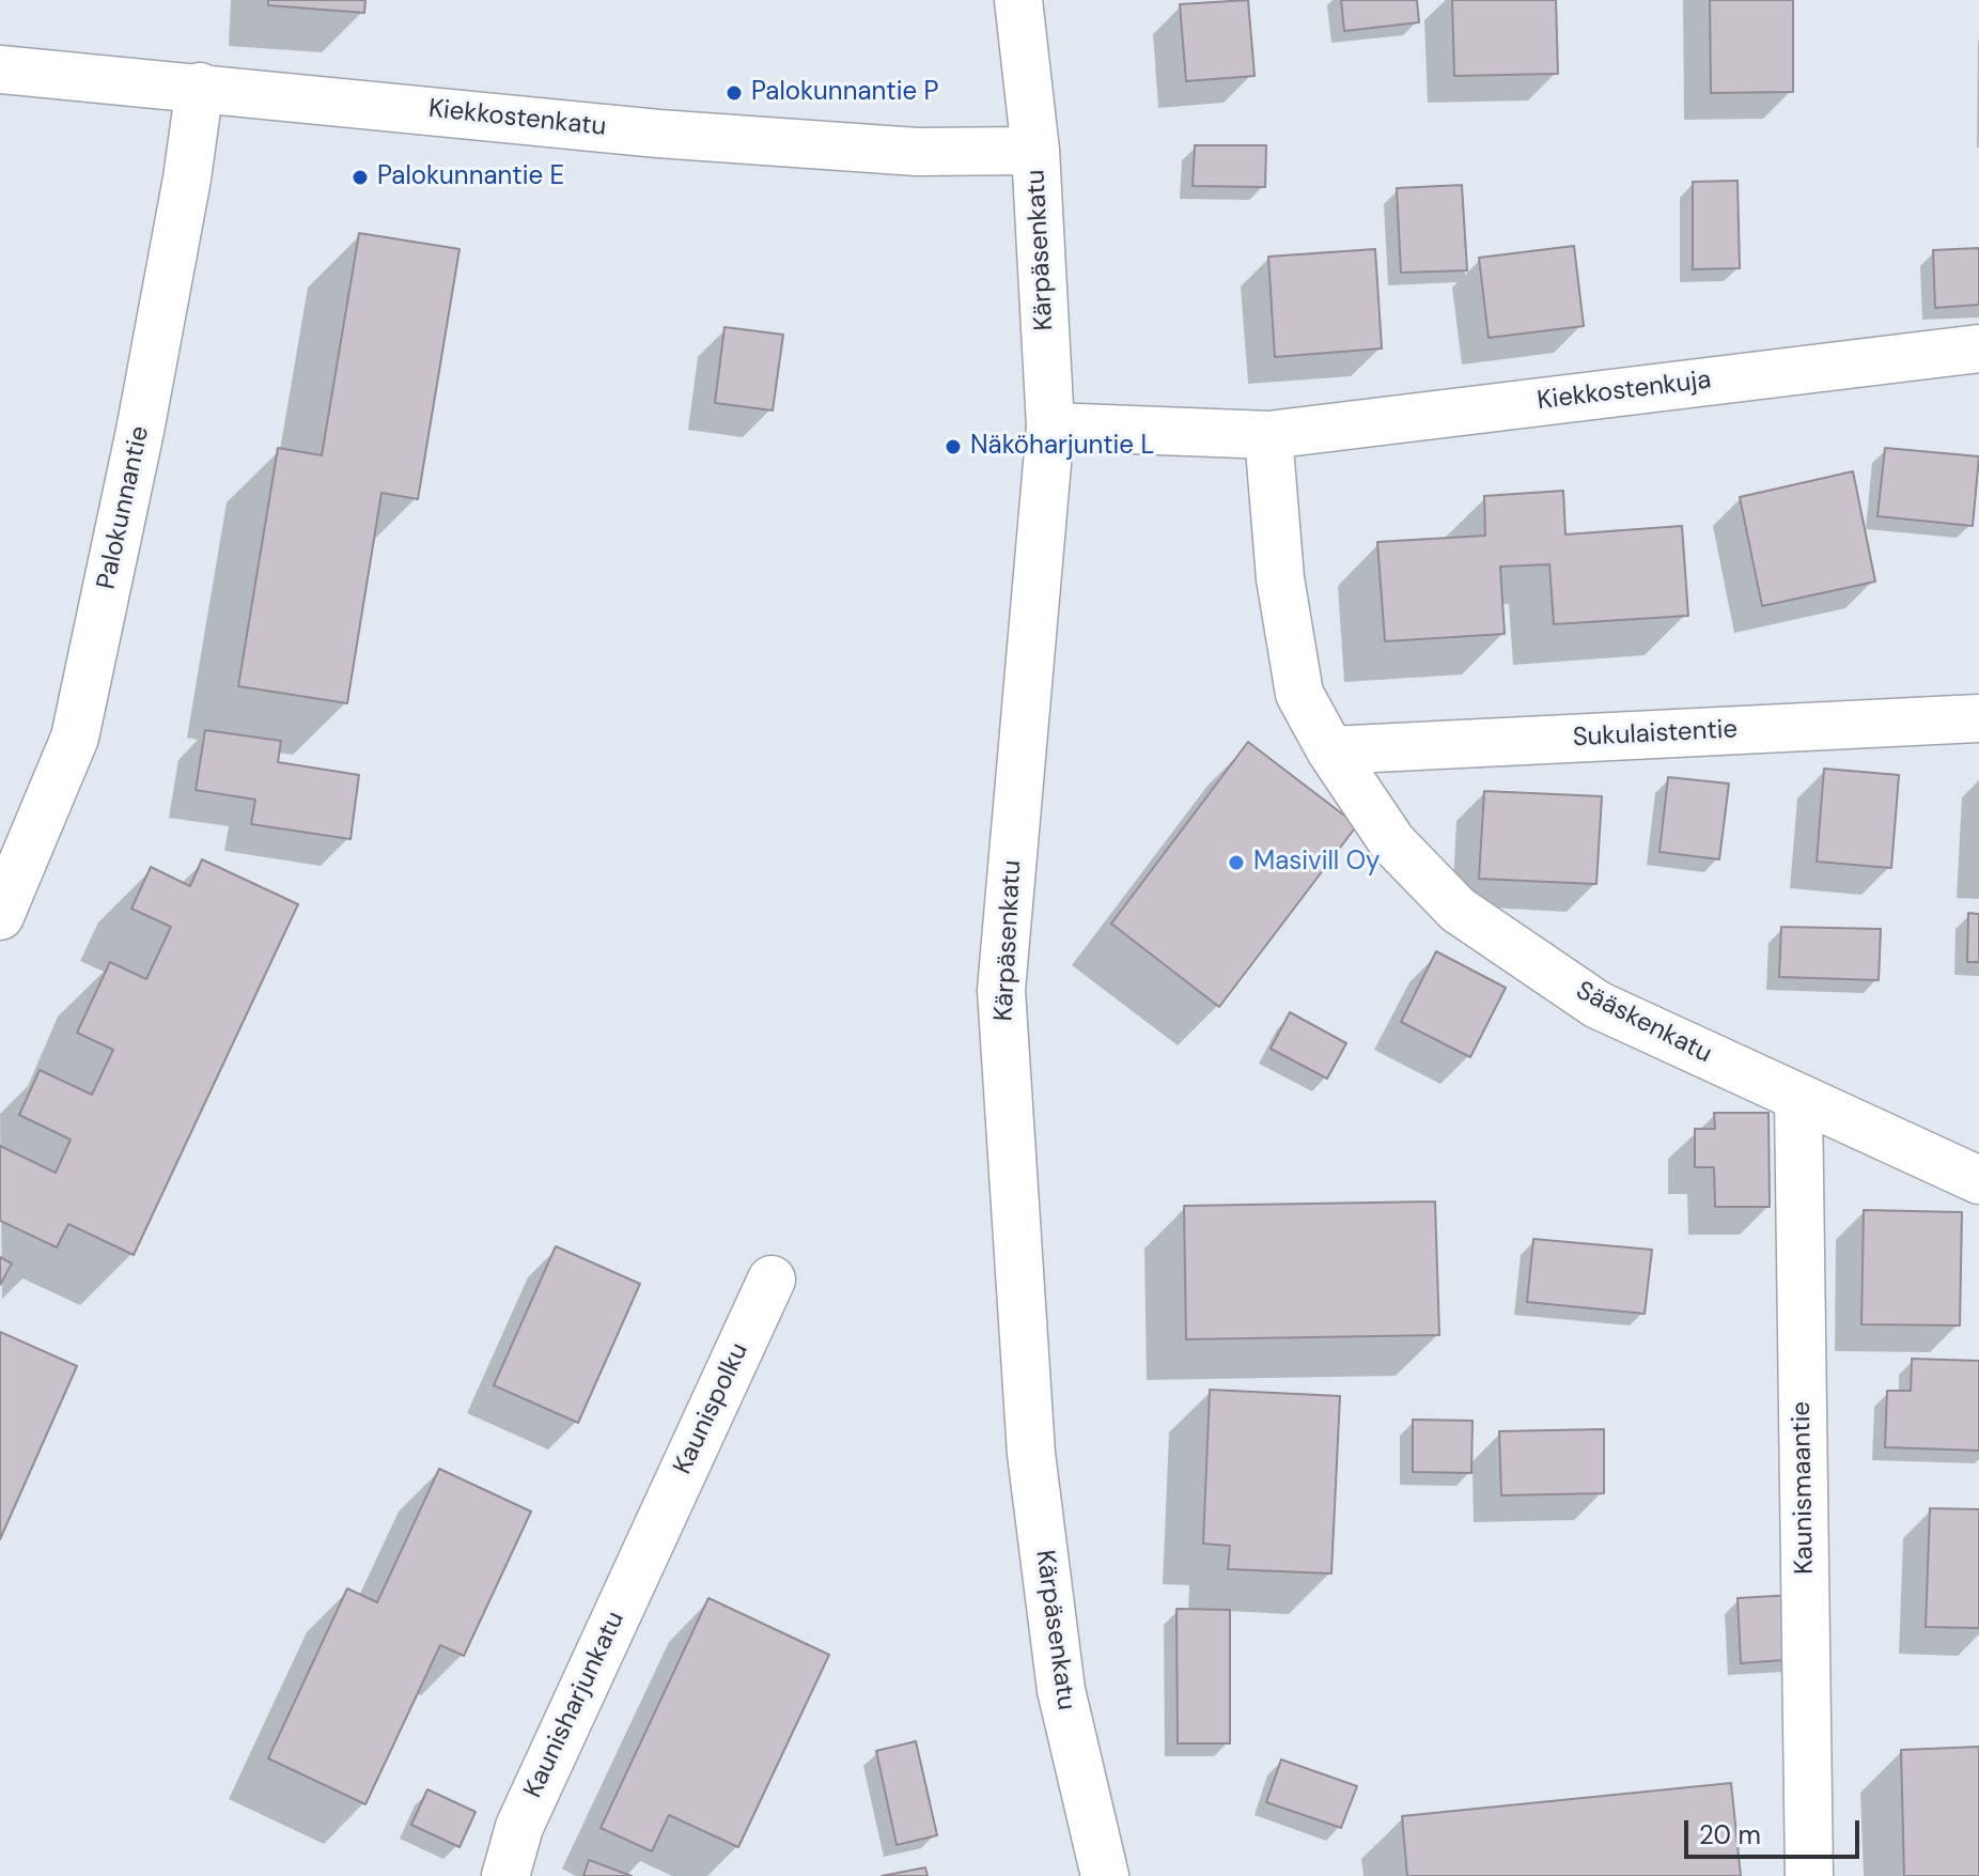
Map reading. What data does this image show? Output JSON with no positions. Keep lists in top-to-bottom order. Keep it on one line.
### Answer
{"streets":{"street":["Kiekkostenkatu","Kärpäsenkatu","Kiekkostenkuja","Palokunnantie","Sukulaistentie","Sääskenkatu","Kaunispolku","Kaunismaantie","Kaunisharjunkatu"]},"crossings":[["Kiekkostenkatu","Kärpäsenkatu"],["Kiekkostenkatu","Palokunnantie"],["Kärpäsenkatu","Kiekkostenkuja"],["Sukulaistentie","Sääskenkatu"],["Sääskenkatu","Kaunismaantie"],["Kaunispolku","Kaunisharjunkatu"]],"places":["Palokunnantie P","Palokunnantie E","Näköharjuntie L","Masivill Oy"],"scale_bar":"20 m"}
